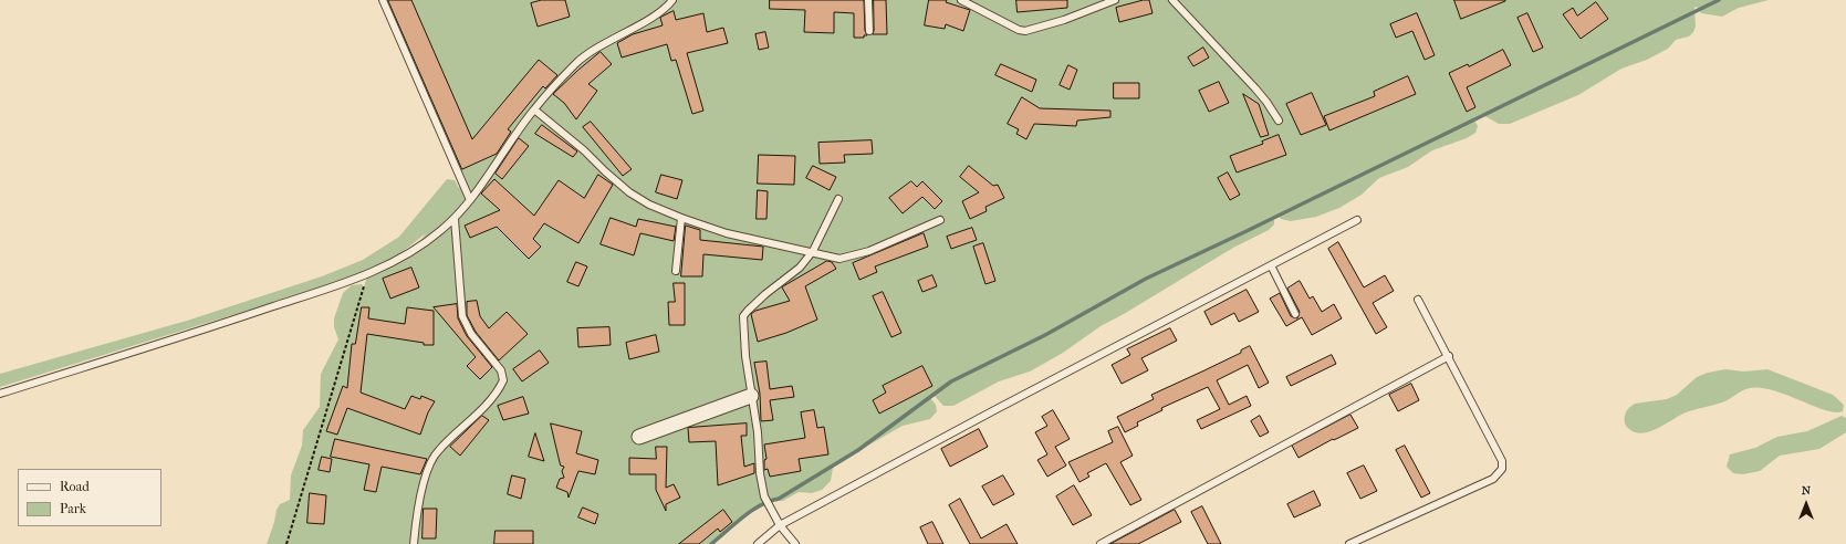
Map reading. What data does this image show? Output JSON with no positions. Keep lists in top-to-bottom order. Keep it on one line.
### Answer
{"legend":["Road","Park"],"north":"top"}
